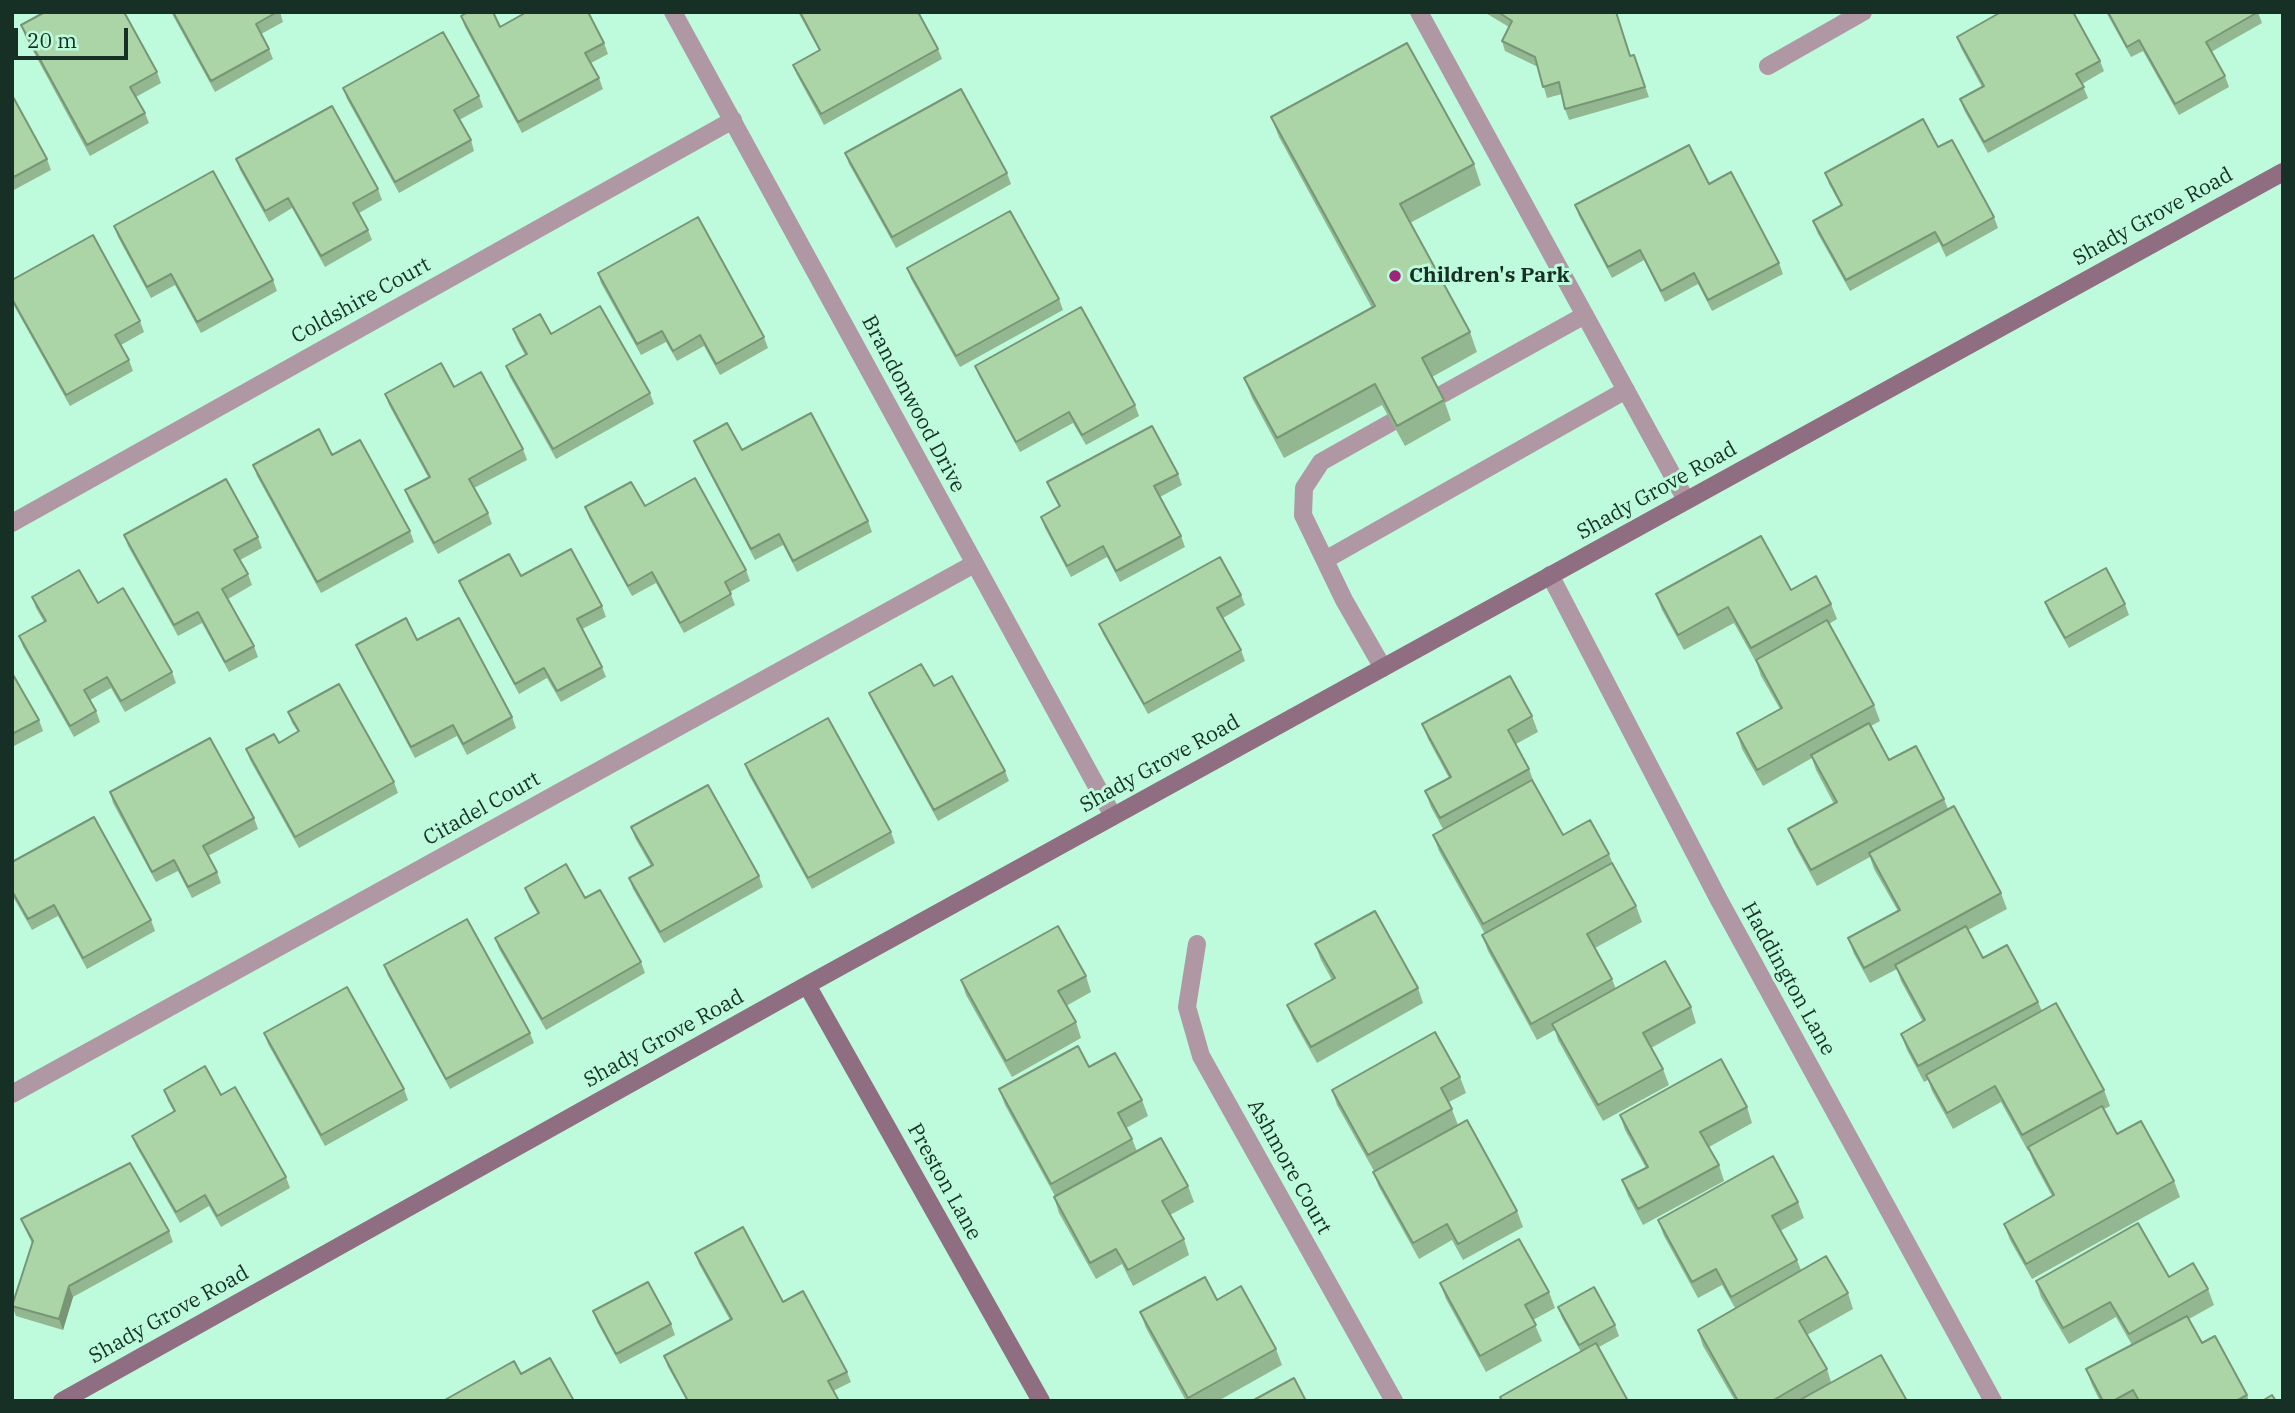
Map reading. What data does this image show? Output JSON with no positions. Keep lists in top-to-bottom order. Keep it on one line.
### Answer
{"streets":{"street":["Shady Grove Road","Coldshire Court","Brandonwood Drive","Citadel Court","Haddington Lane","Ashmore Court","Preston Lane"]},"crossings":[["Shady Grove Road","Brandonwood Drive"],["Shady Grove Road","Haddington Lane"],["Shady Grove Road","Preston Lane"],["Coldshire Court","Brandonwood Drive"],["Brandonwood Drive","Citadel Court"]],"places":["Children's Park"],"scale_bar":"20 m"}
